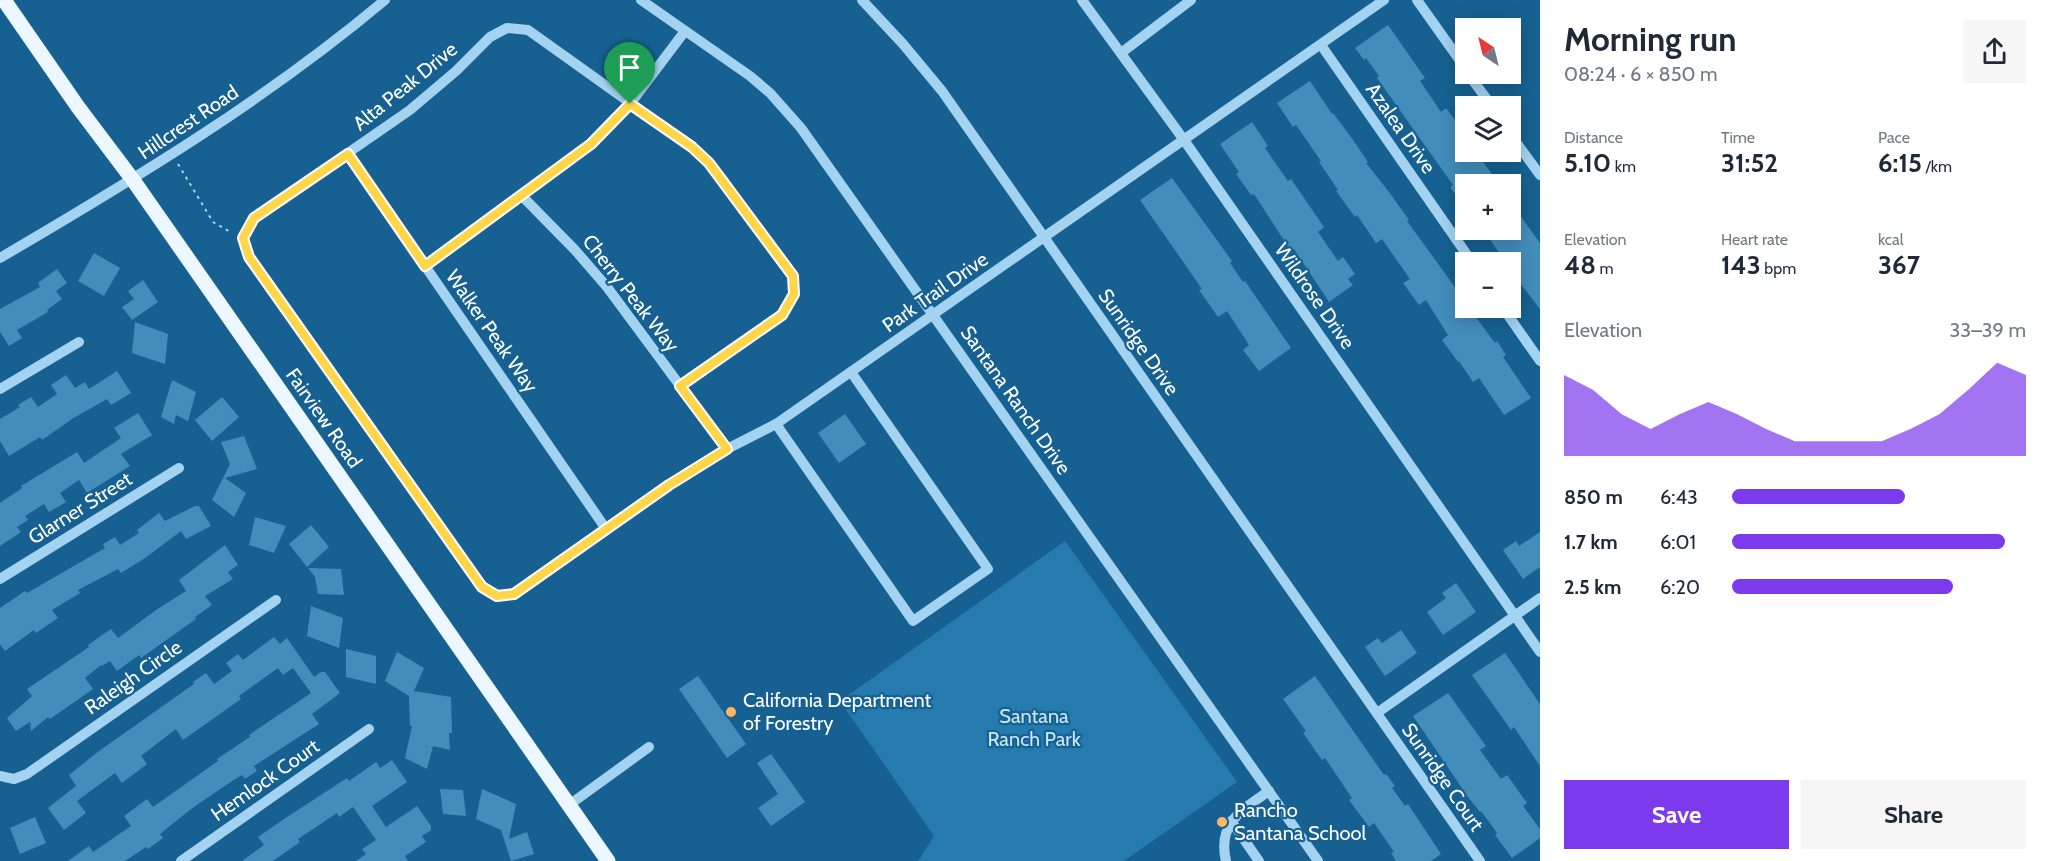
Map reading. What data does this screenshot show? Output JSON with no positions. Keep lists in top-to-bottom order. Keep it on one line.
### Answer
{"streets":{"main road":["Fairview Road"],"street":["Alta Peak Drive","Hillcrest Road","Azalea Drive","Park Trail Drive","Cherry Peak Way","Wildrose Drive","Walker Peak Way","Sunridge Drive","Santana Ranch Drive","Glarner Street","Raleigh Circle","Sunridge Court","Hemlock Court"]},"crossings":[["Alta Peak Drive","Park Trail Drive"],["Alta Peak Drive","Walker Peak Way"],["Hillcrest Road","Fairview Road"],["Azalea Drive","Park Trail Drive"],["Park Trail Drive","Cherry Peak Way"],["Park Trail Drive","Wildrose Drive"],["Park Trail Drive","Walker Peak Way"],["Park Trail Drive","Sunridge Drive"],["Park Trail Drive","Santana Ranch Drive"],["Sunridge Drive","Sunridge Court"]],"parks":["Santana Ranch Park"],"places":["California Department of Forestry","Rancho Santana School"],"north":"top left","page":{"heading":["Morning run","08:24 · 6 × 850 m"],"map_buttons":["+","−"],"stats":[["Distance","5.10 km"],["Time","31:52"],["Pace","6:15 /km"],["Elevation","48 m"],["Heart rate","143 bpm"],["kcal","367"]],"chart":["Elevation","33–39 m"],"list":[{"name":"850 m","note":"6:43"},{"name":"1.7 km","note":"6:01"},{"name":"2.5 km","note":"6:20"}],"buttons":["Save","Share"]}}
